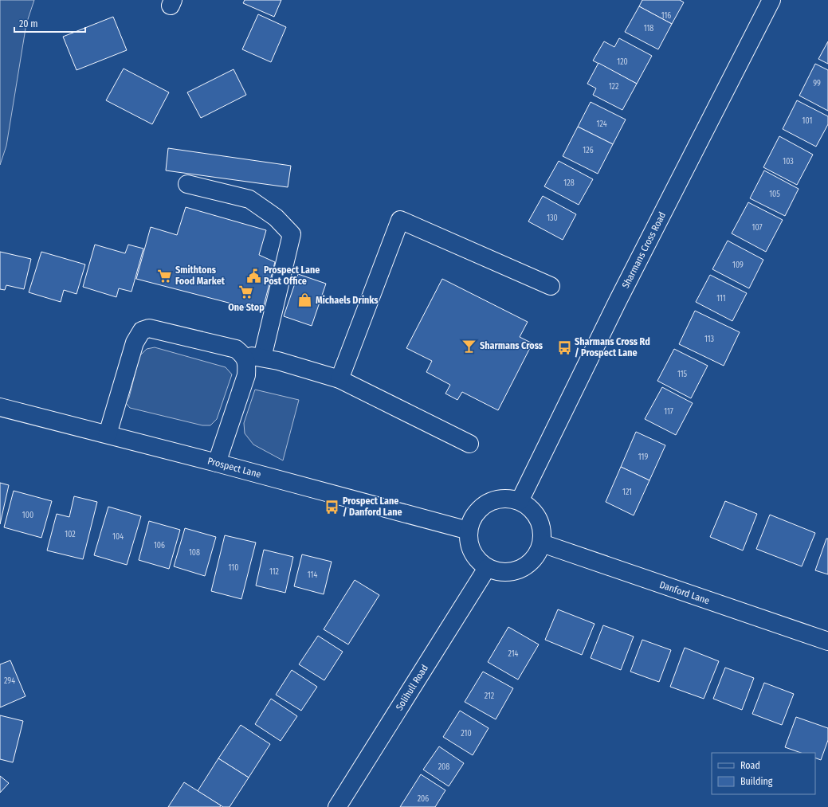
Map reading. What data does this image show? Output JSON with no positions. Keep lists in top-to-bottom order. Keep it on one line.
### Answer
{"streets":{"street":["Sharmans Cross Road","Prospect Lane","Danford Lane","Solihull Road"]},"crossings":[["Sharmans Cross Road","Prospect Lane"],["Sharmans Cross Road","Danford Lane"],["Sharmans Cross Road","Solihull Road"],["Prospect Lane","Danford Lane"],["Prospect Lane","Solihull Road"],["Danford Lane","Solihull Road"]],"places":{"supermarket":["Smithtons Food Market","One Stop"],"public building":["Prospect Lane Post Office"],"shop":["Michaels Drinks"],"bar":["Sharmans Cross"],"bus stop":["Sharmans Cross Rd / Prospect Lane","Prospect Lane / Danford Lane"]},"house_numbers":["116","118","120","99","122","101","124","126","103","128","105","130","107","109","111","113","115","117","119","121","100","102","104","106","108","110","112","114","214","294","212","210","208","206"],"legend":["Road","Building"],"scale_bar":"20 m"}
